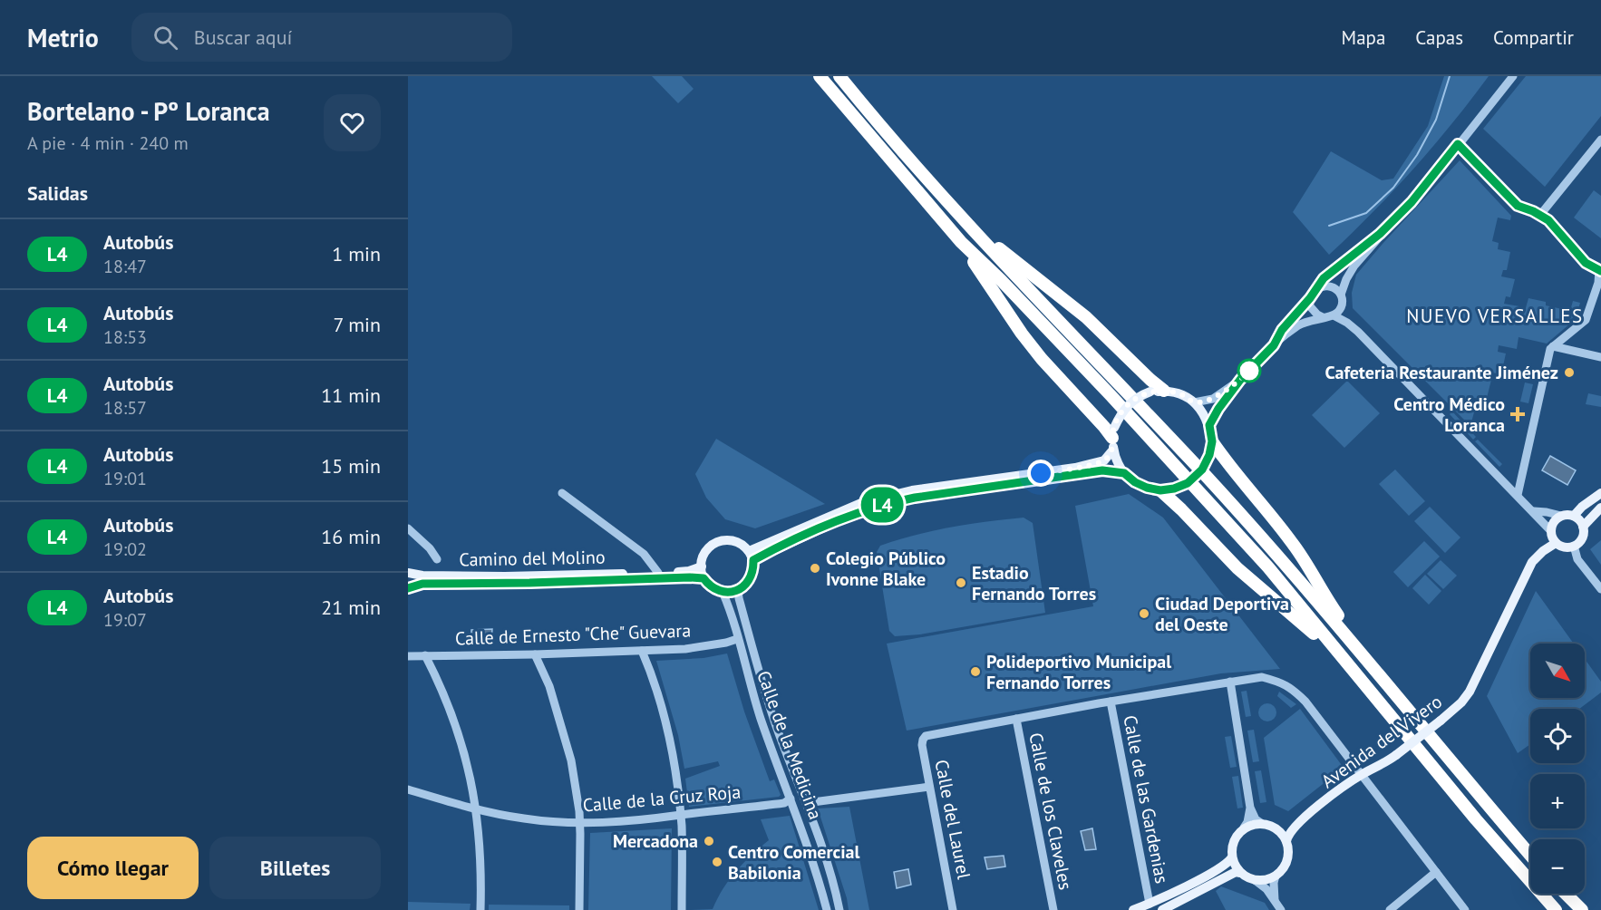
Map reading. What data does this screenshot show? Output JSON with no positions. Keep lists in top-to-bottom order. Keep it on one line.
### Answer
{"streets":{"main road":["Camino del Molino","Avenida del Vivero"],"street":["Calle de Ernesto \"Che\" Guevara","Calle de la Medicina","Calle de la Cruz Roja","Calle de las Gardenias","Calle de los Claveles","Calle del Laurel"]},"crossings":[["Camino del Molino","Calle de la Medicina"],["Calle de Ernesto \"Che\" Guevara","Calle de la Medicina"],["Calle de la Medicina","Calle de la Cruz Roja"],["Calle de los Claveles","Calle del Laurel"]],"districts":["NUEVO VERSALLES"],"places":{"other":["Cafeteria Restaurante Jiménez","Colegio Público Ivonne Blake","Estadio Fernando Torres","Ciudad Deportiva del Oeste","Polideportivo Municipal Fernando Torres","Mercadona","Centro Comercial Babilonia"],"health":["Centro Médico Loranca"]},"lines":["bus line L4"],"north":"bottom right","page":{"header":"Metrio","search":"Buscar aquí","nav":["Mapa","Capas","Compartir"],"heading":[["Bortelano - Pº Loranca","A pie · 4 min · 240 m"],"Salidas"],"on_map":"L4","list":[{"mark":"L4","name":"Autobús","note":"18:47","value":"1 min"},{"mark":"L4","name":"Autobús","note":"18:53","value":"7 min"},{"mark":"L4","name":"Autobús","note":"18:57","value":"11 min"},{"mark":"L4","name":"Autobús","note":"19:01","value":"15 min"},{"mark":"L4","name":"Autobús","note":"19:02","value":"16 min"},{"mark":"L4","name":"Autobús","note":"19:07","value":"21 min"}],"map_buttons":["+","−"],"buttons":["Cómo llegar","Billetes"]}}
